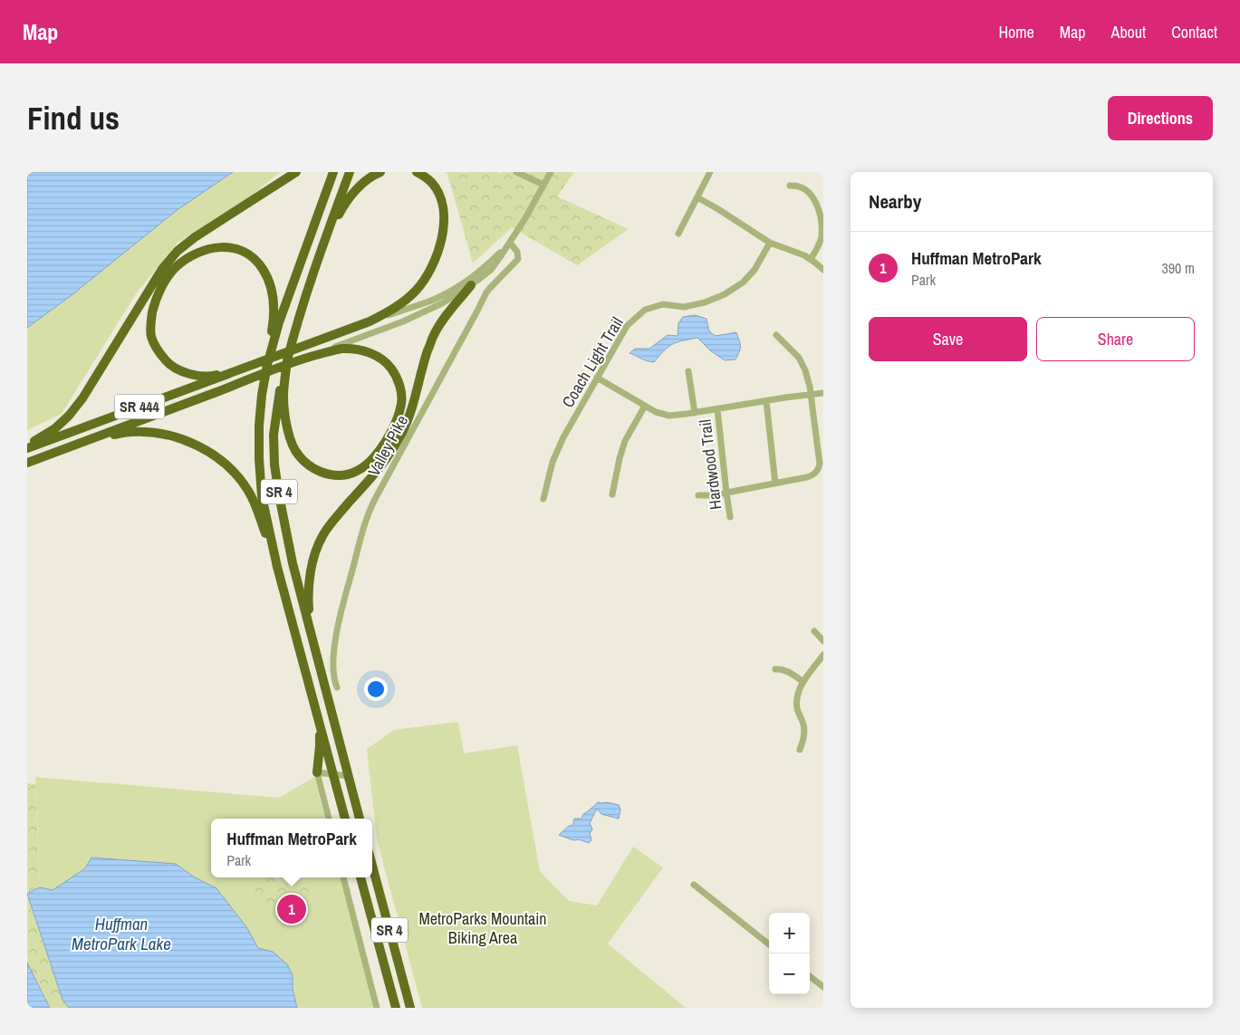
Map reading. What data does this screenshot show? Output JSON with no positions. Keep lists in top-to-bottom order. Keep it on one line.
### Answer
{"streets":{"highway":["SR 444","SR 4"],"street":["Coach Light Trail","Valley Pike","Hardwood Trail"]},"water":["Huffman MetroPark Lake"],"parks":["MetroParks Mountain Biking Area"],"page":{"header":"Map","nav":["Home","Map","About","Contact"],"buttons":["Directions",["Save","Share"]],"title":"Find us","heading":"Nearby","list":[{"mark":"1","name":"Huffman MetroPark","note":"Park","value":"390 m"}],"popup":["Huffman MetroPark","Park"],"pins":"1","map_buttons":["+","−"]}}
